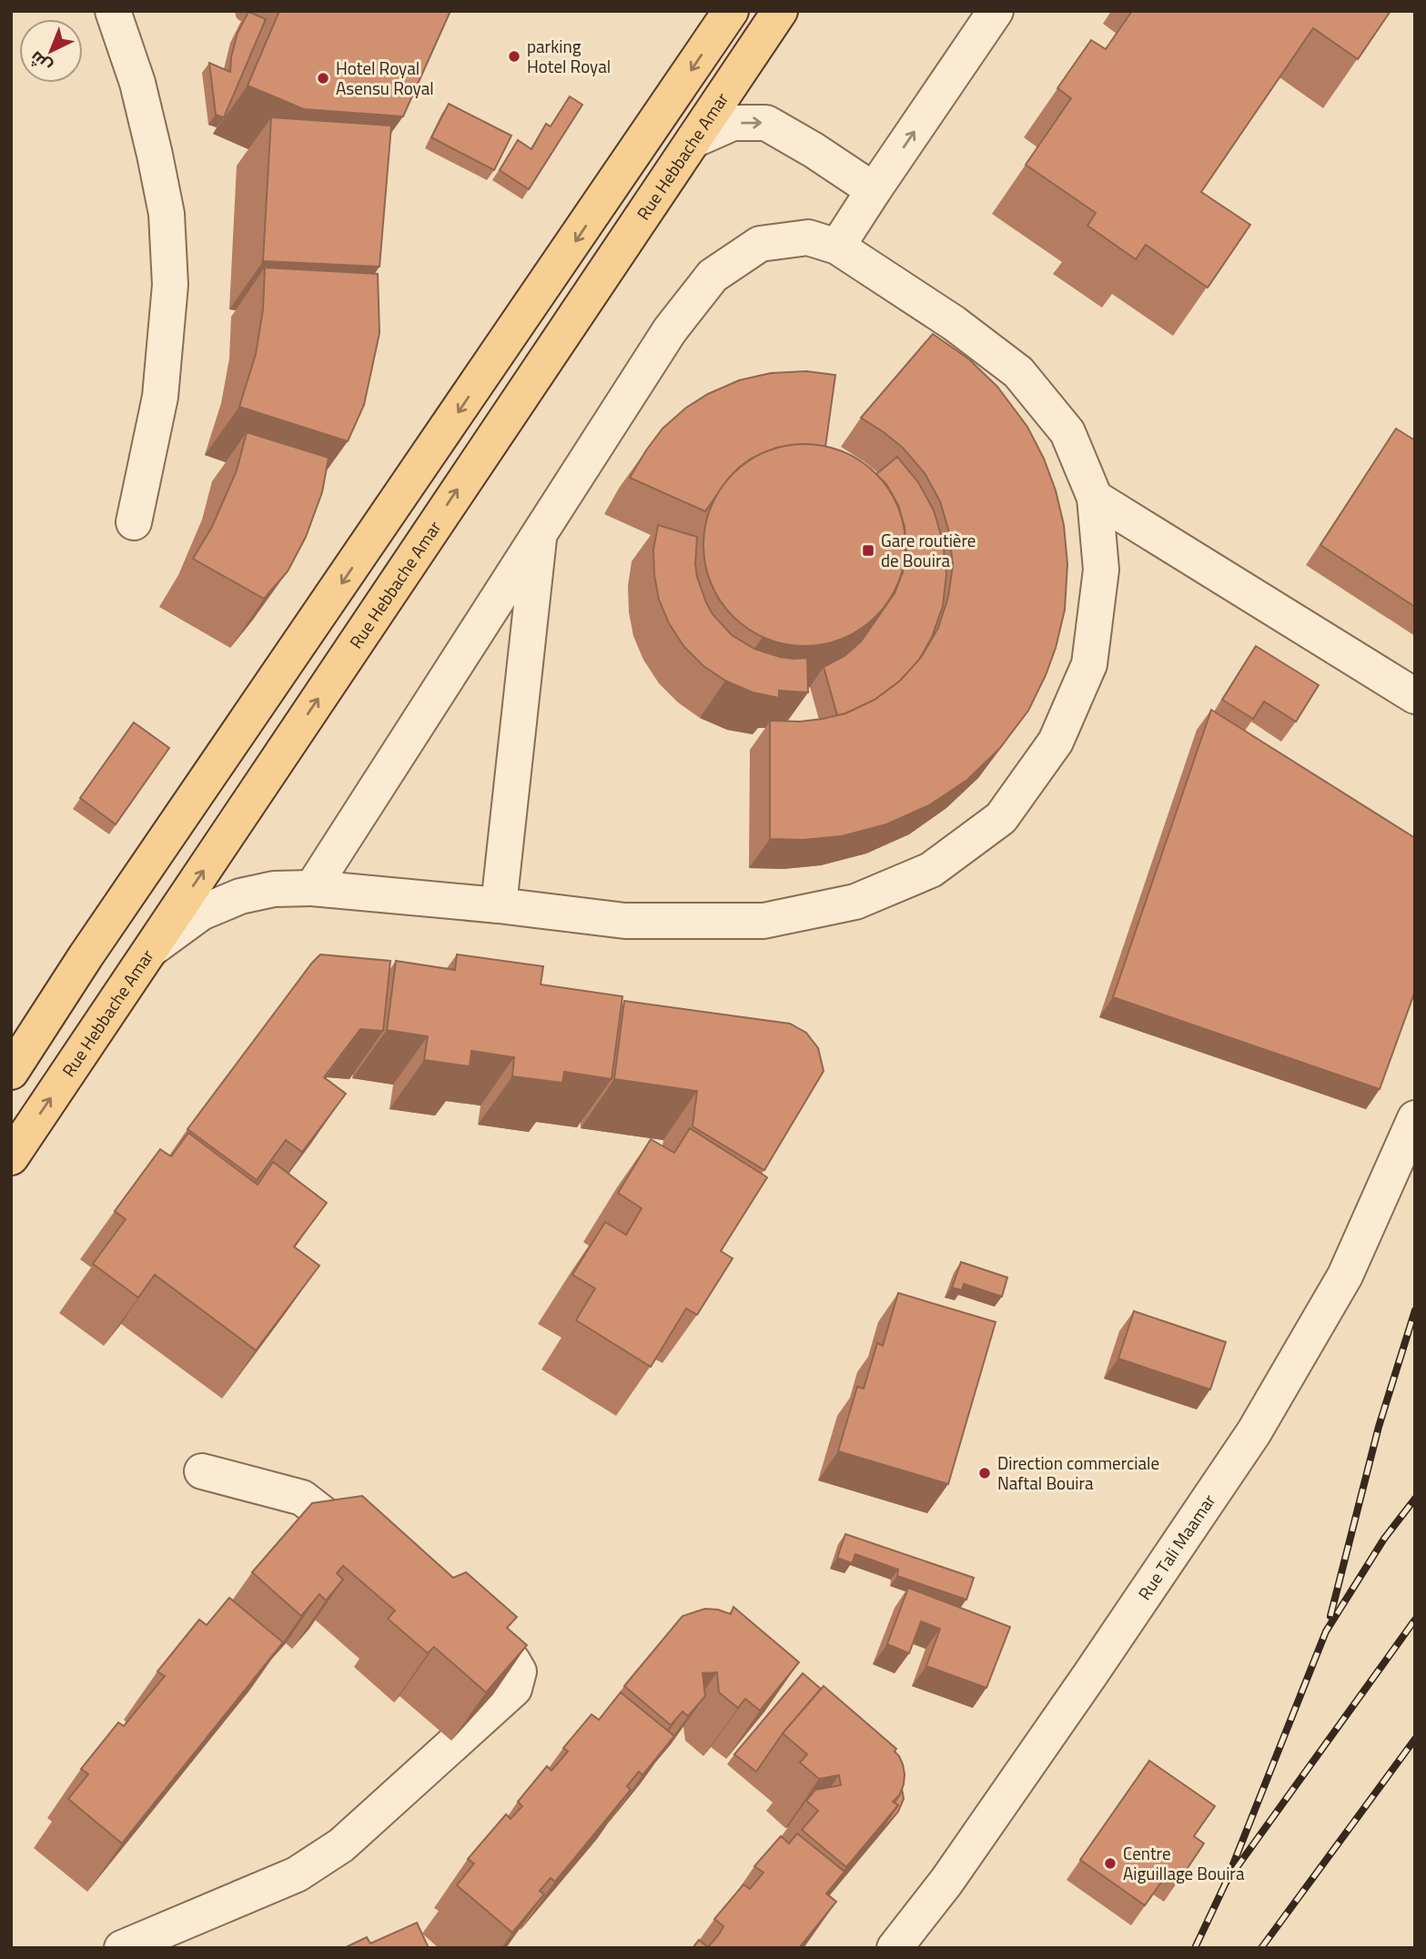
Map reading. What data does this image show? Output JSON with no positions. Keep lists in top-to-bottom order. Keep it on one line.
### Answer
{"streets":{"main road":["Rue Hebbache Amar"],"street":["Rue Tali Maamar"]},"places":{"other":["parking Hotel Royal","Hotel Royal Asensu Royal","Direction commerciale Naftal Bouira","Centre Aiguillage Bouira"],"transit":["Gare routière de Bouira"]},"north":"bottom left"}
